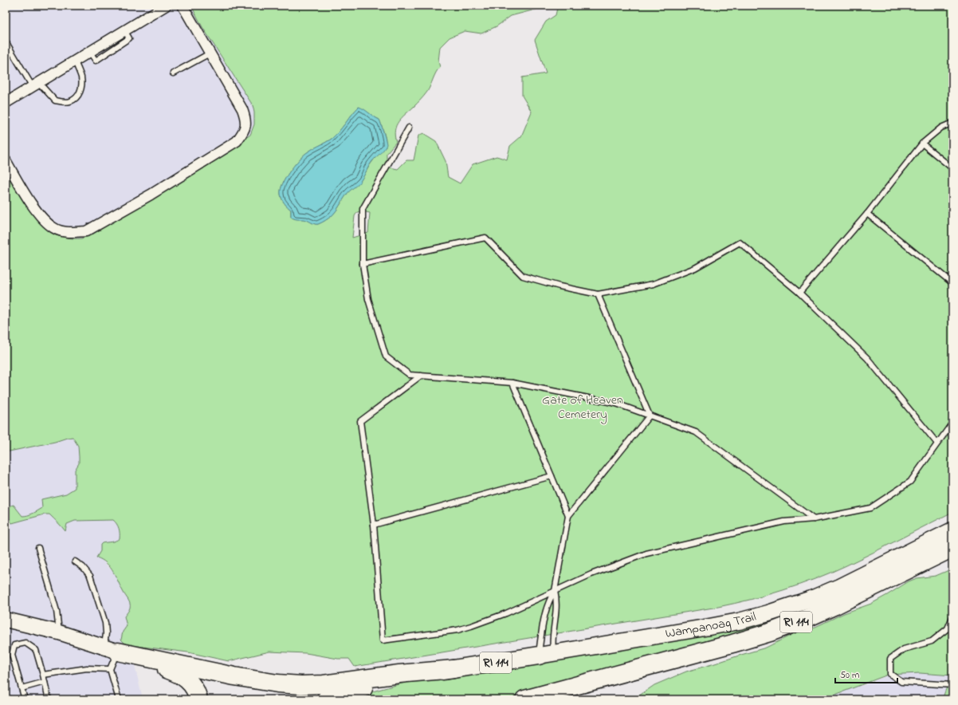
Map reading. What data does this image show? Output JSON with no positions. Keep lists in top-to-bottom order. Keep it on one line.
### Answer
{"streets":{"highway":["RI 114","Wampanoag Trail"]},"crossings":[["RI 114","Wampanoag Trail"]],"parks":["Gate of Heaven Cemetery"],"scale_bar":"50 m"}
